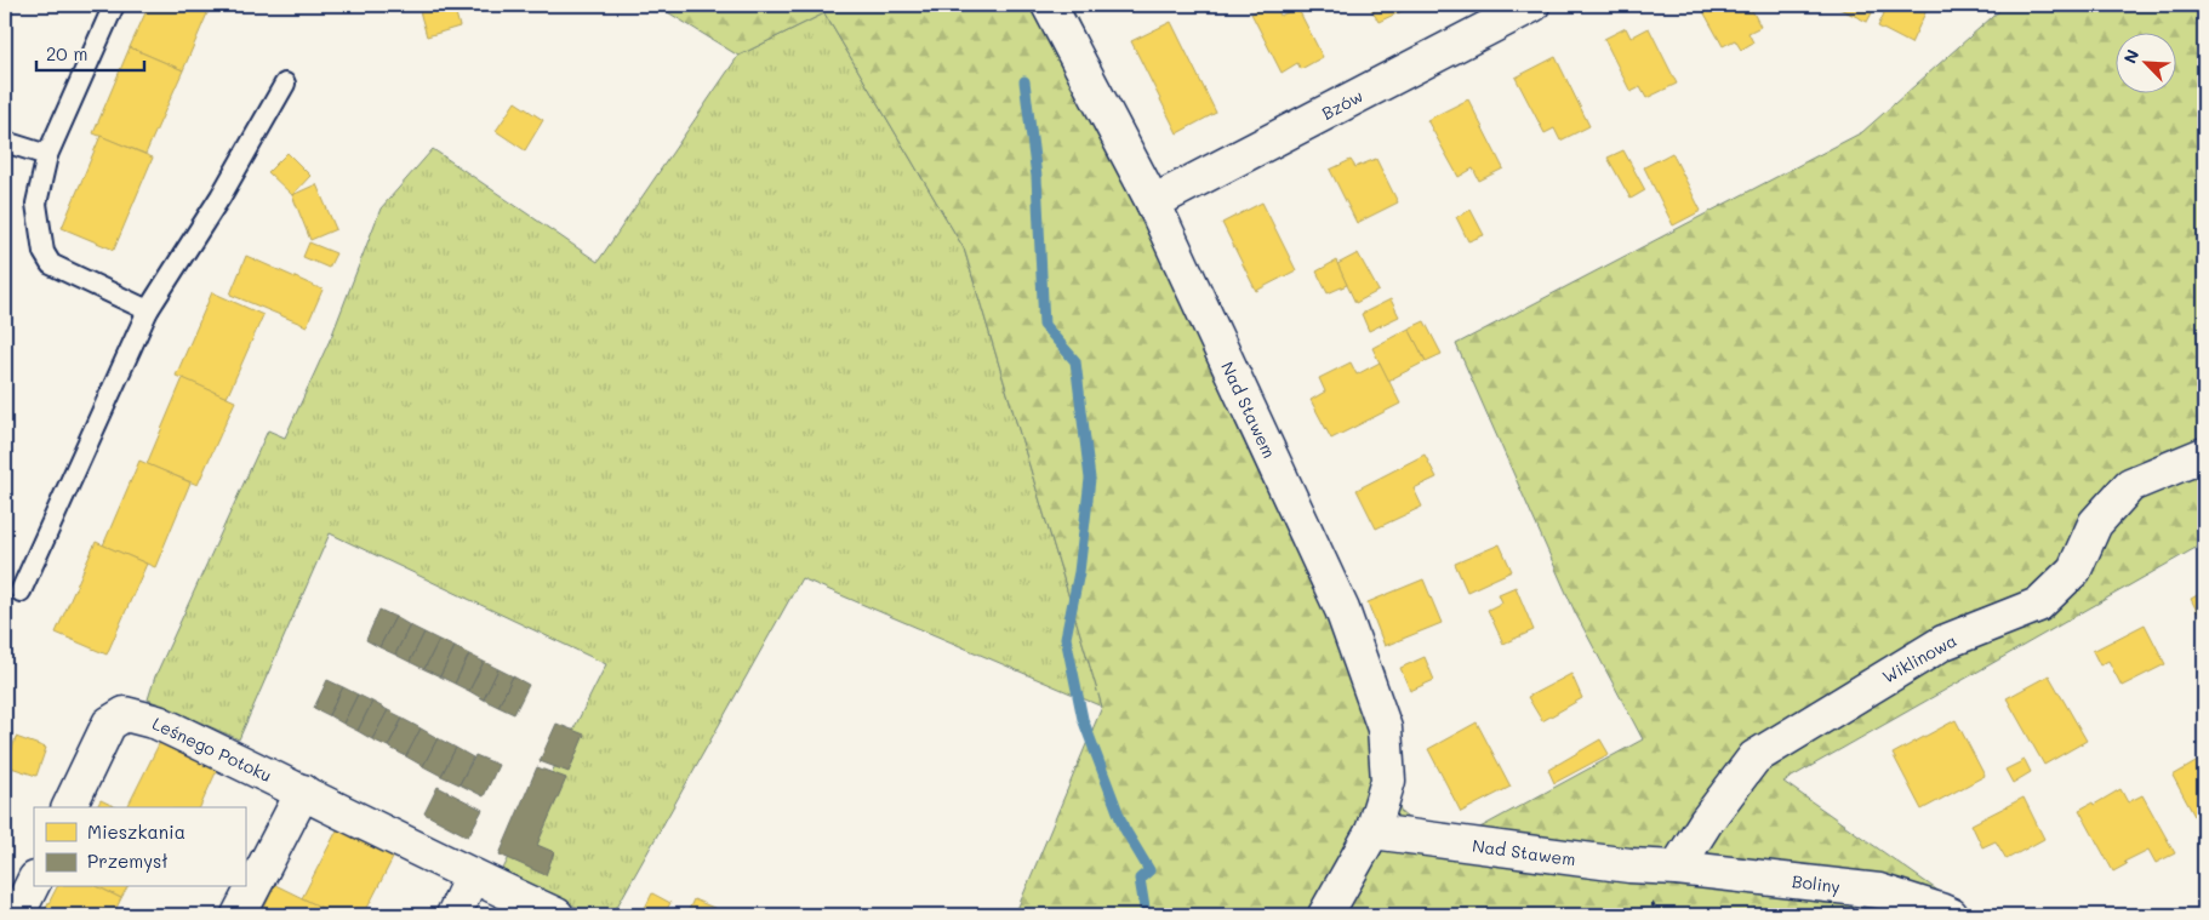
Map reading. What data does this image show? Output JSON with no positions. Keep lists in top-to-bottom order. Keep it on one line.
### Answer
{"streets":{"street":["Bzów","Nad Stawem","Wiklinowa","Leśnego Potoku","Boliny"]},"crossings":[["Bzów","Nad Stawem"],["Nad Stawem","Wiklinowa"],["Nad Stawem","Boliny"],["Wiklinowa","Boliny"]],"legend":["Mieszkania","Przemysł"],"scale_bar":"20 m","north":"top left"}
